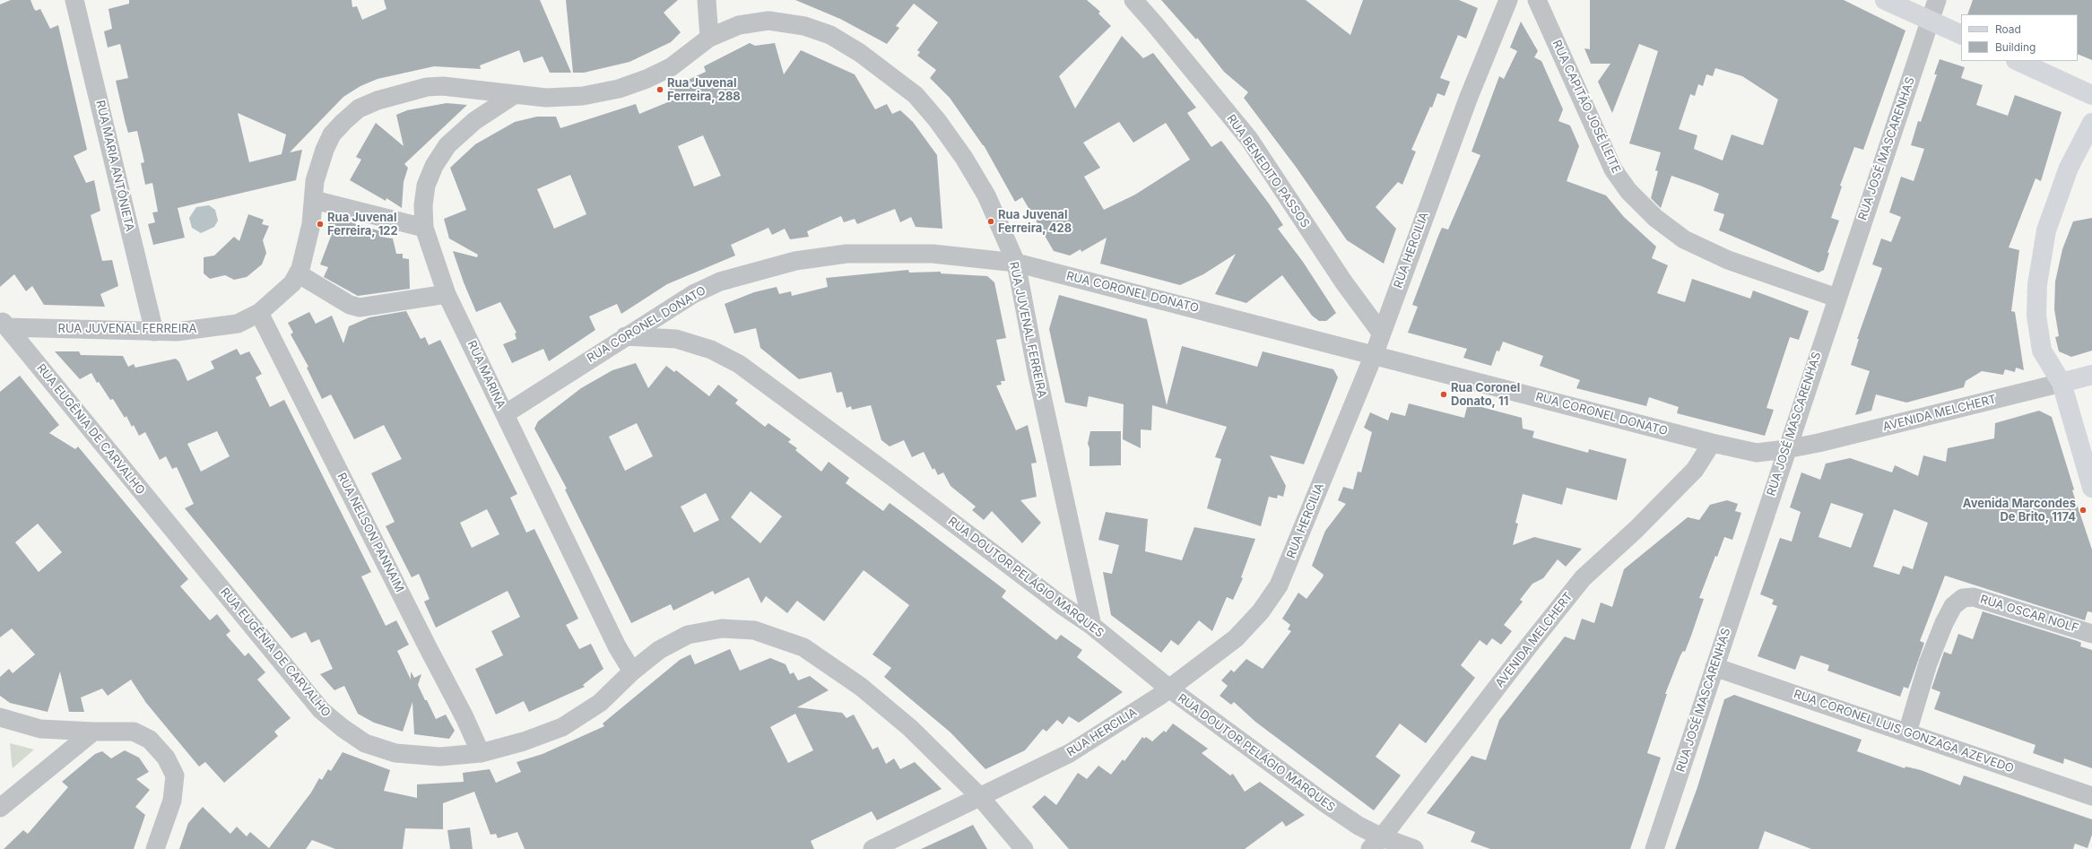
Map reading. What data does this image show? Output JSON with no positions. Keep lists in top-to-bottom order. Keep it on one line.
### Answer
{"streets":{"street":["RUA CAPITÃO JOSÉ LEITE","RUA JOSÉ MASCARENHAS","RUA MARIA ANTÔNIETA","RUA BENEDITO PASSOS","RUA HERCILIA","RUA CORONEL DONATO","RUA JUVENAL FERREIRA","RUA MARINA","AVENIDA MELCHERT","RUA EUGÊNIA DE CARVALHO","RUA NELSON PANNAIM","RUA DOUTOR PELÁGIO MARQUES","RUA OSCAR NOLF","RUA CORONEL LUIS GONZAGA AZEVEDO"]},"crossings":[["RUA CAPITÃO JOSÉ LEITE","RUA JOSÉ MASCARENHAS"],["RUA JOSÉ MASCARENHAS","RUA CORONEL DONATO"],["RUA JOSÉ MASCARENHAS","AVENIDA MELCHERT"],["RUA JOSÉ MASCARENHAS","RUA CORONEL LUIS GONZAGA AZEVEDO"],["RUA MARIA ANTÔNIETA","RUA JUVENAL FERREIRA"],["RUA BENEDITO PASSOS","RUA HERCILIA"],["RUA HERCILIA","RUA CORONEL DONATO"],["RUA HERCILIA","RUA EUGÊNIA DE CARVALHO"],["RUA HERCILIA","RUA DOUTOR PELÁGIO MARQUES"],["RUA CORONEL DONATO","RUA JUVENAL FERREIRA"],["RUA CORONEL DONATO","RUA MARINA"],["RUA CORONEL DONATO","AVENIDA MELCHERT"],["RUA CORONEL DONATO","RUA DOUTOR PELÁGIO MARQUES"],["RUA JUVENAL FERREIRA","RUA MARINA"],["RUA JUVENAL FERREIRA","RUA EUGÊNIA DE CARVALHO"],["RUA JUVENAL FERREIRA","RUA NELSON PANNAIM"],["RUA JUVENAL FERREIRA","RUA DOUTOR PELÁGIO MARQUES"],["RUA MARINA","RUA EUGÊNIA DE CARVALHO"],["AVENIDA MELCHERT","RUA DOUTOR PELÁGIO MARQUES"],["RUA EUGÊNIA DE CARVALHO","RUA NELSON PANNAIM"],["RUA OSCAR NOLF","RUA CORONEL LUIS GONZAGA AZEVEDO"]],"places":["Rua Juvenal Ferreira, 288","Rua Juvenal Ferreira, 428","Rua Juvenal Ferreira, 122","Rua Coronel Donato, 11","Avenida Marcondes De Brito, 1174"],"legend":["Road","Building"]}
